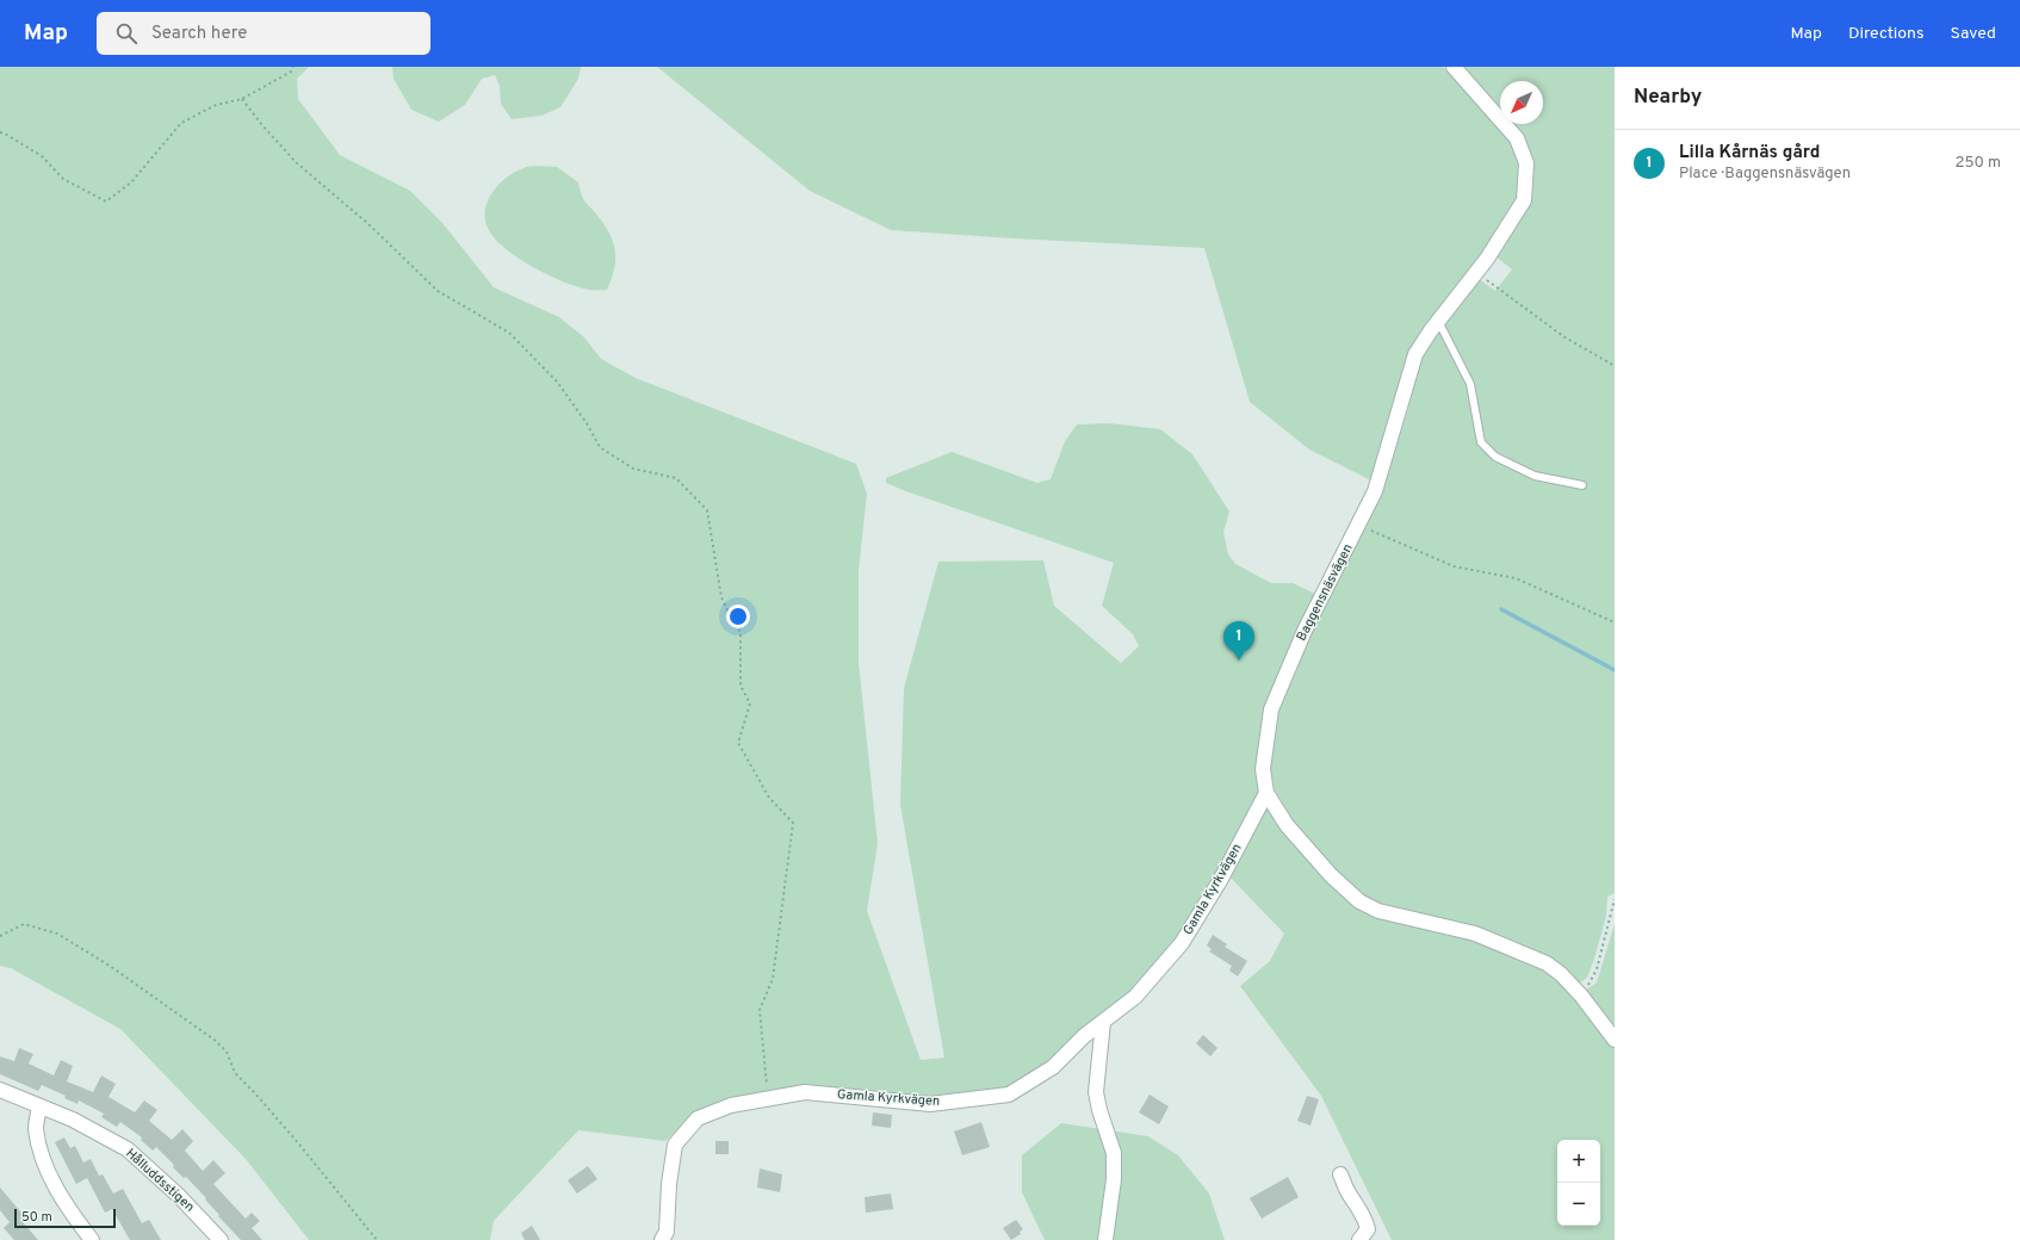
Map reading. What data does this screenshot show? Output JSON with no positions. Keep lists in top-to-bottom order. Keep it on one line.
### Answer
{"streets":{"street":["Baggensnäsvägen","Gamla Kyrkvägen","Hålluddsstigen"]},"crossings":[["Baggensnäsvägen","Gamla Kyrkvägen"]],"scale_bar":"50 m","north":"bottom left","page":{"header":"Map","search":"Search here","nav":["Map","Directions","Saved"],"heading":"Nearby","list":[{"mark":"1","name":"Lilla Kårnäs gård","note":"Place · Baggensnäsvägen","value":"250 m"}],"pins":"1","map_buttons":["+","−"],"scale":"50 m"}}
